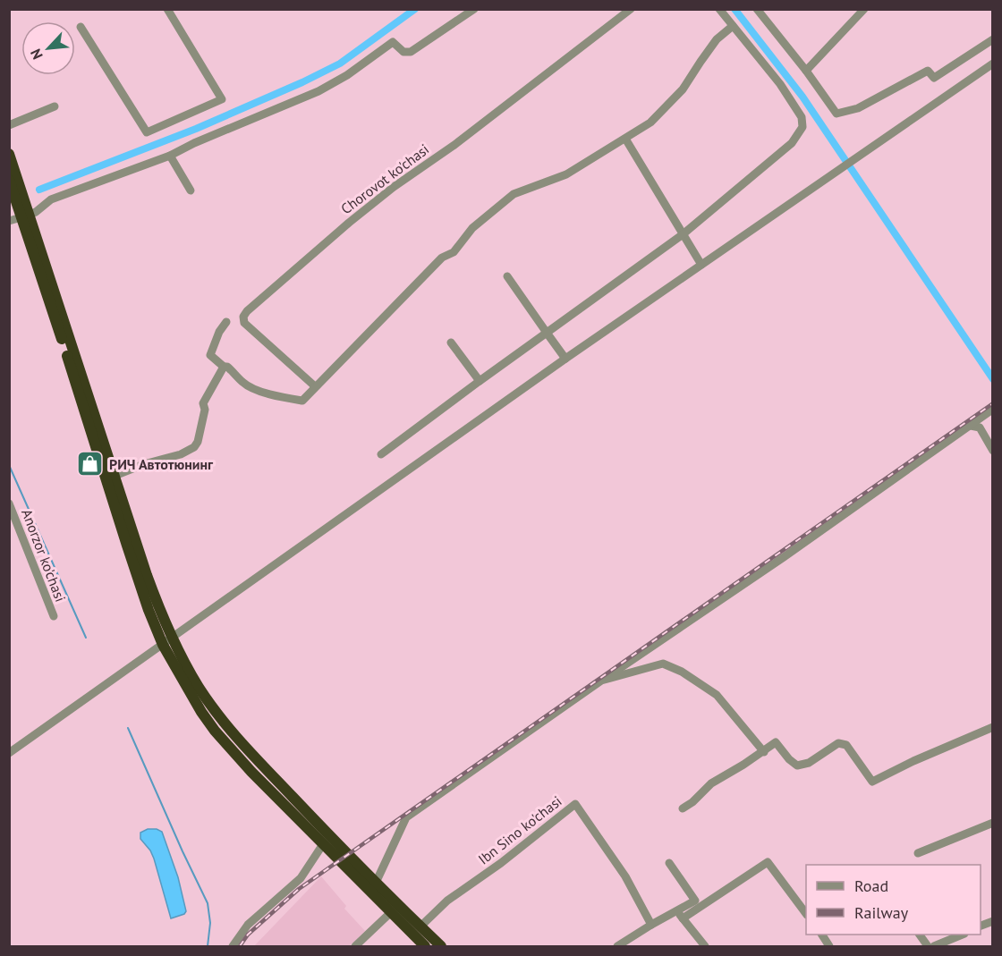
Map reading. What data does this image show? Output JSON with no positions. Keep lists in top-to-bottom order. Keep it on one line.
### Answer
{"streets":{"street":["Chorovot ko'chasi","Anorzor ko'chasi","Ibn Sino ko'chasi"]},"places":{"shop":["РИЧ Автотюнинг"]},"legend":["Road","Railway"],"north":"bottom left"}
